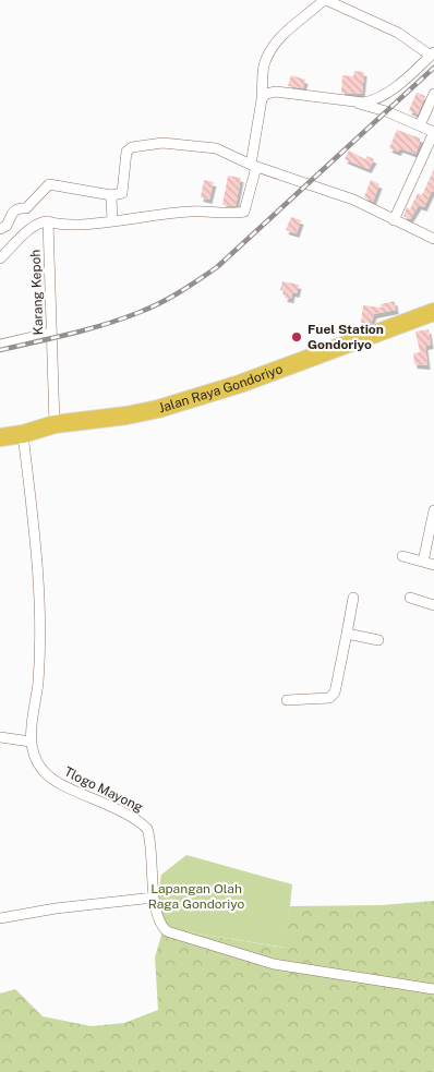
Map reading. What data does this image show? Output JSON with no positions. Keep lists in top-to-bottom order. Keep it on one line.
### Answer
{"streets":{"highway":["Jalan Raya Gondoriyo"],"street":["Karang Kepoh","Tlogo Mayong"]},"crossings":[["Karang Kepoh","Jalan Raya Gondoriyo"],["Jalan Raya Gondoriyo","Tlogo Mayong"]],"parks":["Lapangan Olah Raga Gondoriyo"],"places":["Fuel Station Gondoriyo"]}
